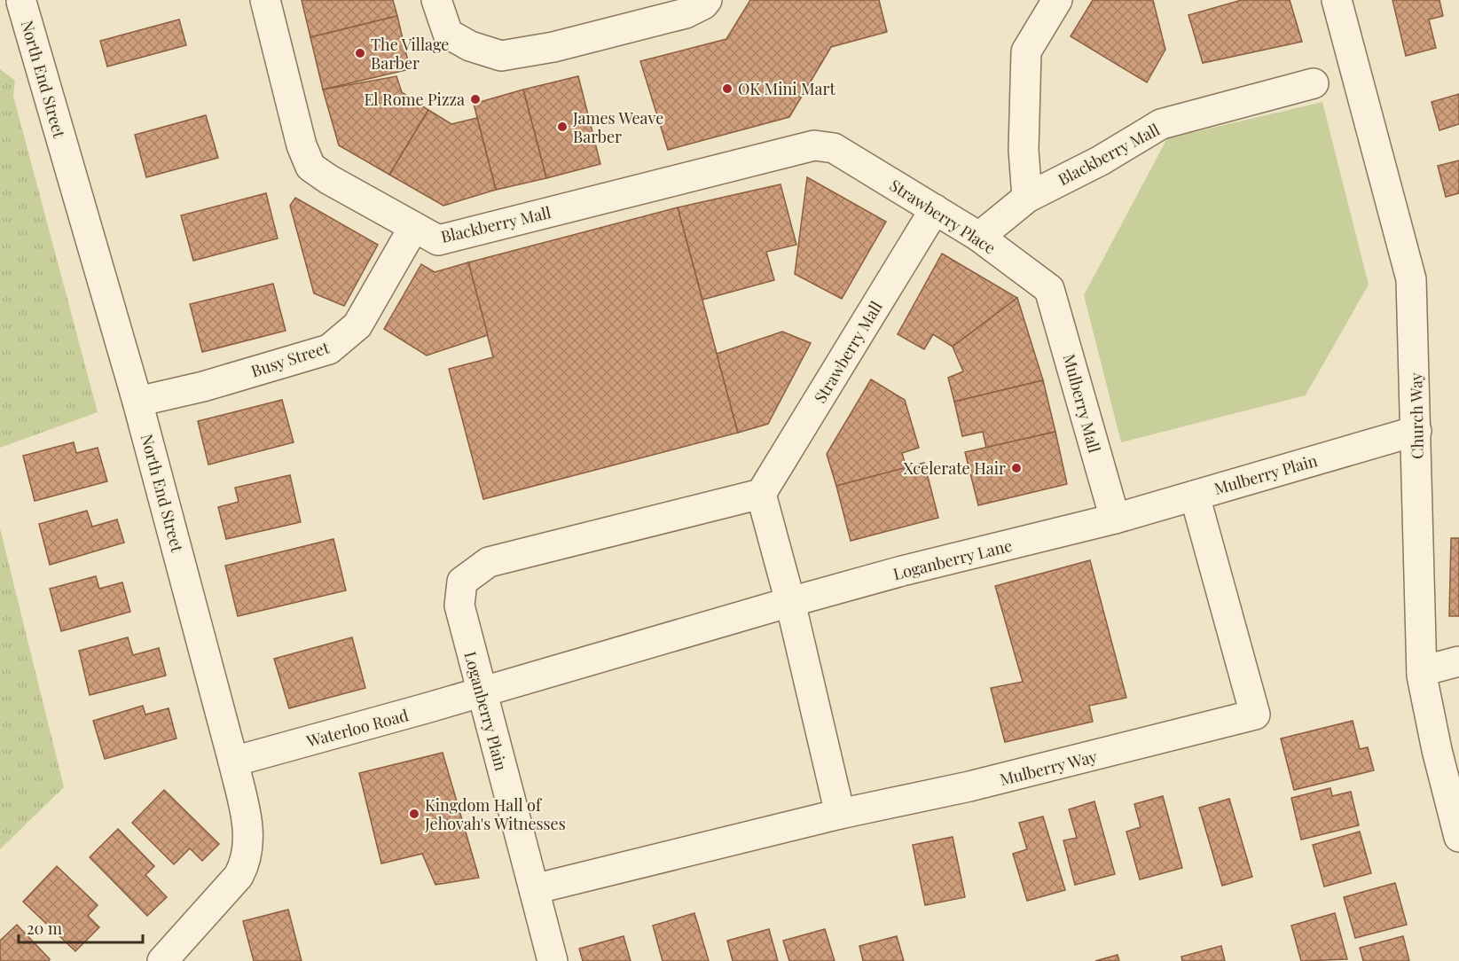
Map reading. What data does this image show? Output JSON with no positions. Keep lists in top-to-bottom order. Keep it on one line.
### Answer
{"streets":{"street":["North End Street","Blackberry Mall","Strawberry Place","Strawberry Mall","Busy Street","Mulberry Mall","Church Way","Mulberry Plain","Loganberry Lane","Loganberry Plain","Waterloo Road","Mulberry Way"]},"crossings":[["North End Street","Busy Street"],["North End Street","Waterloo Road"],["Blackberry Mall","Strawberry Place"],["Blackberry Mall","Busy Street"],["Strawberry Place","Strawberry Mall"],["Strawberry Place","Mulberry Mall"],["Strawberry Mall","Loganberry Plain"],["Mulberry Mall","Mulberry Plain"],["Mulberry Mall","Loganberry Lane"],["Church Way","Mulberry Plain"],["Mulberry Plain","Loganberry Lane"],["Mulberry Plain","Mulberry Way"],["Loganberry Lane","Loganberry Plain"],["Loganberry Lane","Waterloo Road"],["Loganberry Plain","Waterloo Road"]],"places":["The Village Barber","OK Mini Mart","El Rome Pizza","James Weave Barber","Xcelerate Hair","Kingdom Hall of Jehovah's Witnesses"],"scale_bar":"20 m"}
